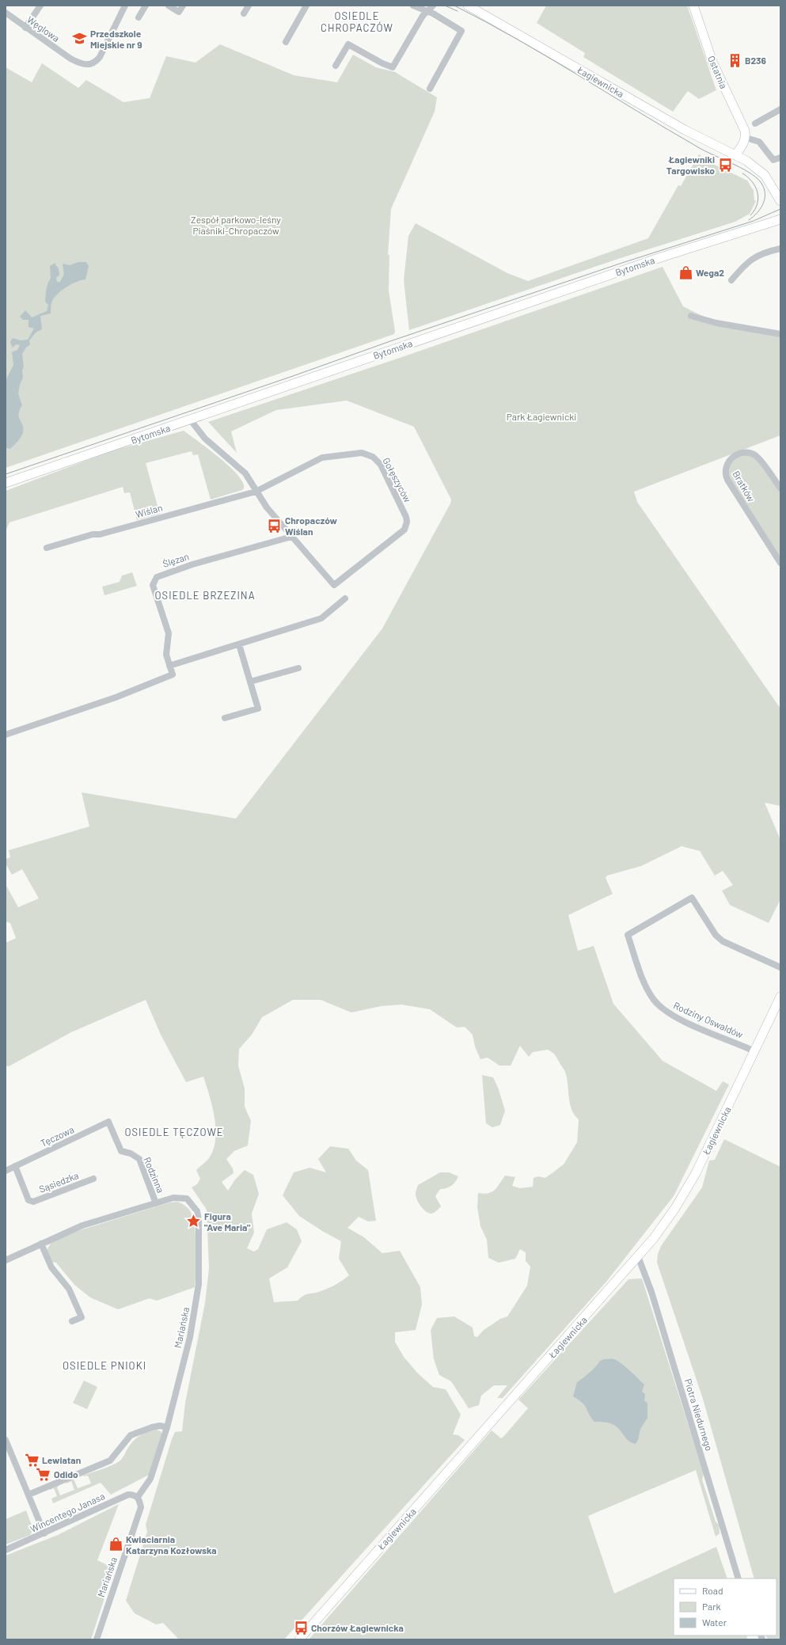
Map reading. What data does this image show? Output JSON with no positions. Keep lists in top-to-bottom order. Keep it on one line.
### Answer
{"streets":{"street":["Węglowa","Ostatnia","Łagiewnicka","Bytomska","Gołęszyców","Bratków","Wiślan","Ślęzan","Rodziny Oswaldów","Tęczowa","Rodzinna","Sąsiedzka","Mariańska","Piotra Niedurnego","Wincentego Janasa"]},"crossings":[["Łagiewnicka","Rodziny Oswaldów"],["Łagiewnicka","Piotra Niedurnego"],["Gołęszyców","Wiślan"],["Gołęszyców","Ślęzan"],["Tęczowa","Rodzinna"],["Tęczowa","Sąsiedzka"],["Rodzinna","Mariańska"],["Mariańska","Wincentego Janasa"]],"districts":["OSIEDLE CHROPACZÓW","OSIEDLE BRZEZINA","OSIEDLE TĘCZOWE","OSIEDLE PNIOKI"],"parks":["Zespół parkowo-leśny Piaśniki-Chropaczów","Park Łagiewnicki"],"places":{"school or university":["Przedszkole Miejskie nr 9"],"building":["B236"],"bus stop":["Łagiewniki Targowisko","Chropaczów Wiślan","Chorzów Łagiewnicka"],"shop":["Wega2","Kwiaciarnia Katarzyna Kozłowska"],"place":["Figura \"Ave Maria\""],"supermarket":["Lewiatan","Odido"]},"legend":["Road","Park","Water"]}
